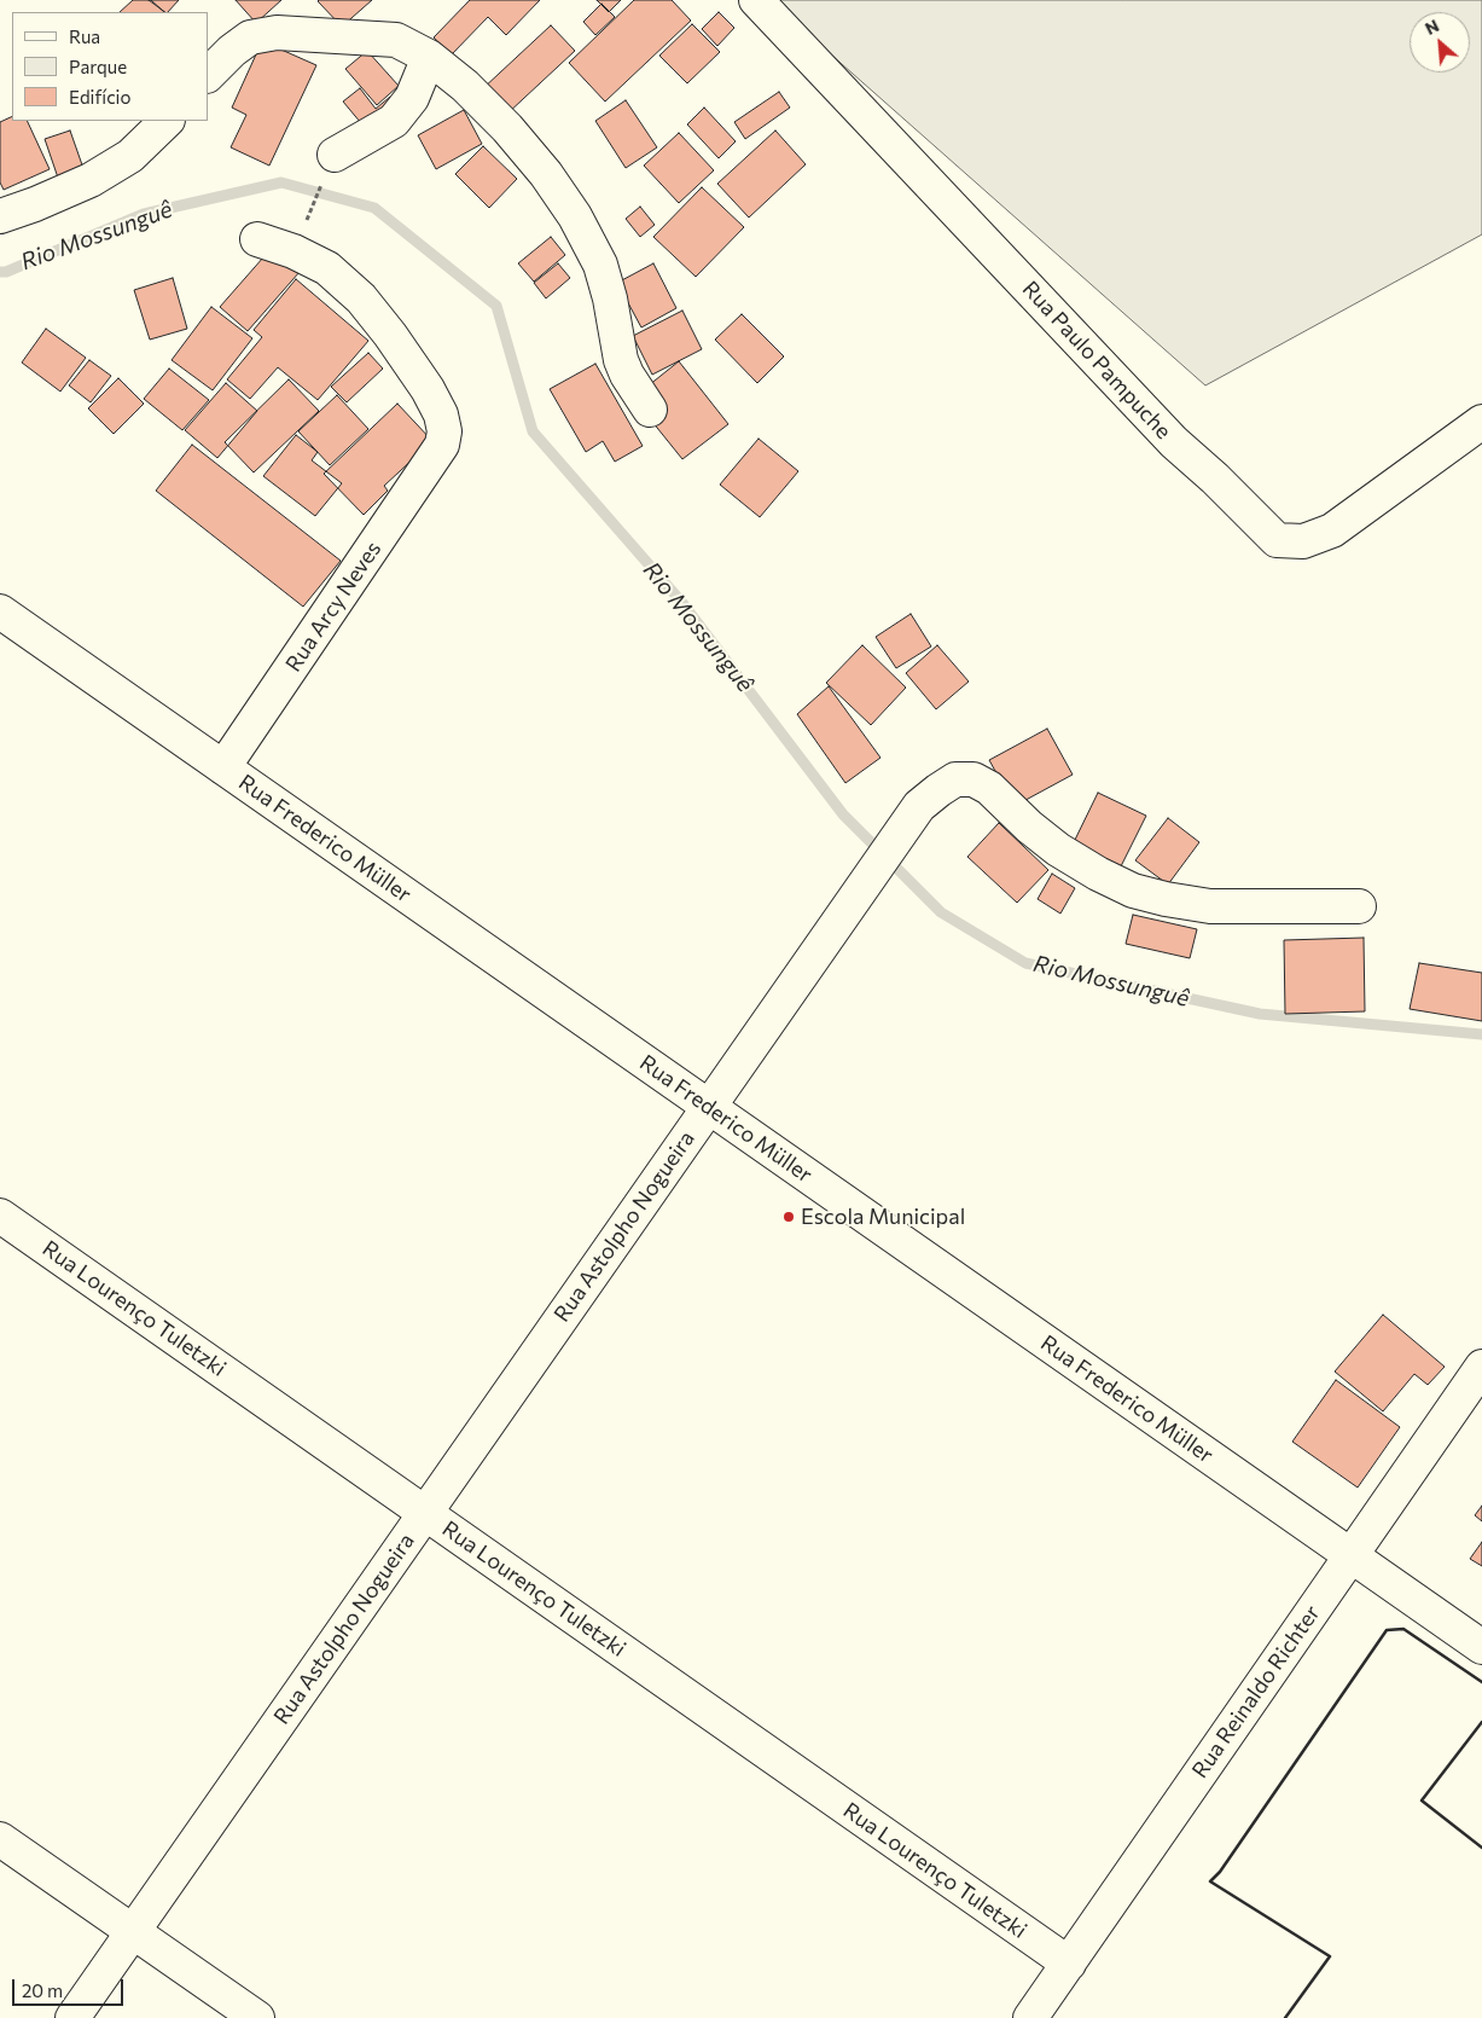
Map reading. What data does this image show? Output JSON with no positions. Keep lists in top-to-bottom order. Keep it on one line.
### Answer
{"streets":{"street":["Rua Paulo Pampuche","Rua Arcy Neves","Rua Frederico Müller","Rua Astolpho Nogueira","Rua Lourenço Tuletzki","Rua Reinaldo Richter"]},"crossings":[["Rua Arcy Neves","Rua Frederico Müller"],["Rua Frederico Müller","Rua Astolpho Nogueira"],["Rua Frederico Müller","Rua Reinaldo Richter"],["Rua Astolpho Nogueira","Rua Lourenço Tuletzki"],["Rua Lourenço Tuletzki","Rua Reinaldo Richter"]],"water":["Rio Mossunguê"],"places":["Escola Municipal"],"legend":["Rua","Parque","Edifício"],"scale_bar":"20 m","north":"top left"}
